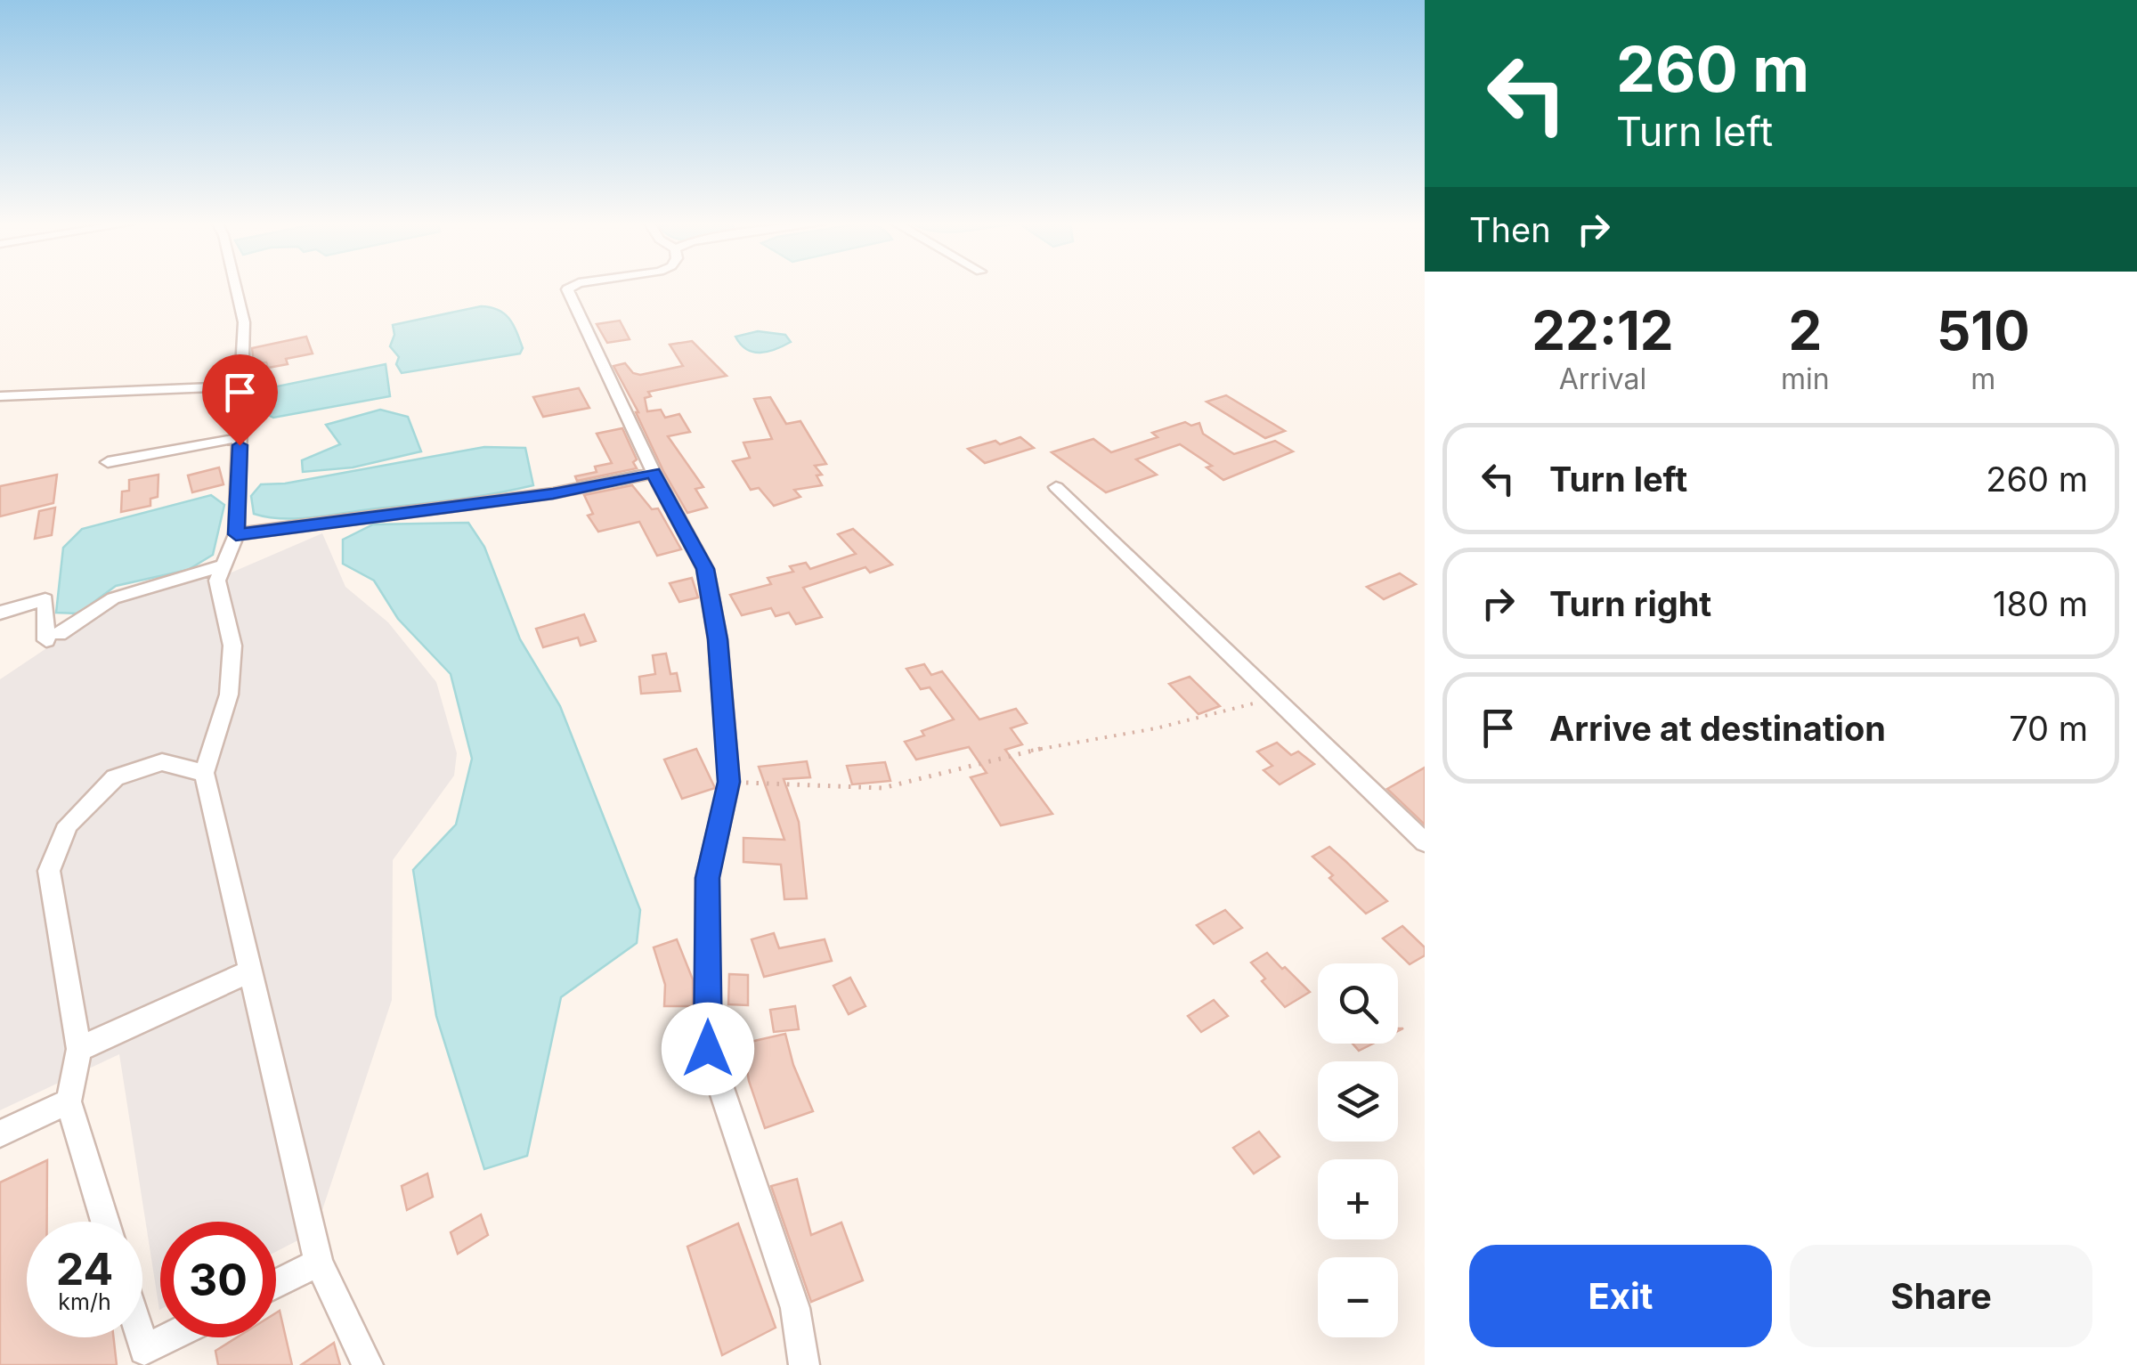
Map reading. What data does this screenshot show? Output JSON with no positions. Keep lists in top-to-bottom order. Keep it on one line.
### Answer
{"page":{"turn":["260 m","Turn left"],"then":"Then","eta":["22:12","Arrival","2","min","510","m"],"list":[{"name":"Turn left","value":"260 m"},{"name":"Turn right","value":"180 m"},{"name":"Arrive at destination","value":"70 m"}],"map_buttons":["+","−"],"speed":"24 km/h","limit":"30","buttons":["Exit","Share"]}}
